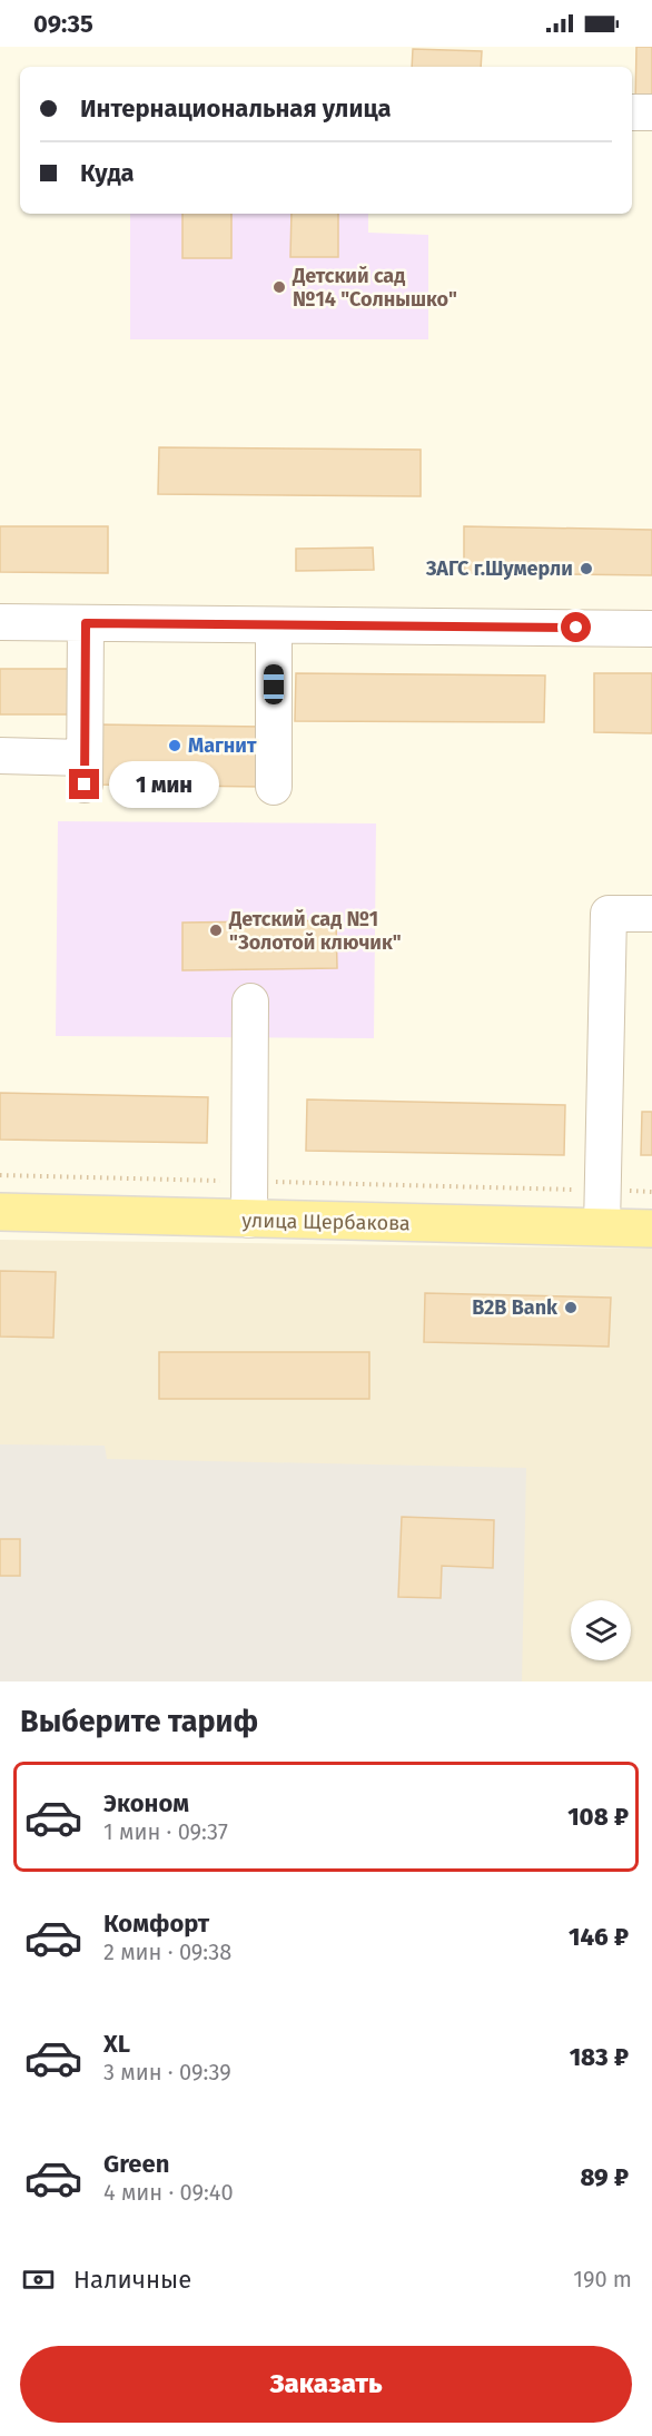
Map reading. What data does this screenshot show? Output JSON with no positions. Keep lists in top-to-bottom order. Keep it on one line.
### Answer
{"streets":{"main road":["улица Щербакова"]},"places":["Детский сад №14 \"Солнышко\"","ЗАГС г.Шумерли","Магнит","Детский сад №1 \"Золотой ключик\"","B2B Bank"],"page":{"status":"09:35","banner":["Интернациональная улица","Куда"],"bubble":"1 мин","heading":"Выберите тариф","list":[{"name":"Эконом","note":"1 мин · 09:37","value":"108 ₽"},{"name":"Комфорт","note":"2 мин · 09:38","value":"146 ₽"},{"name":"XL","note":"3 мин · 09:39","value":"183 ₽"},{"name":"Green","note":"4 мин · 09:40","value":"89 ₽"}],"pay":["Наличные","190 m"],"buttons":"Заказать"}}
